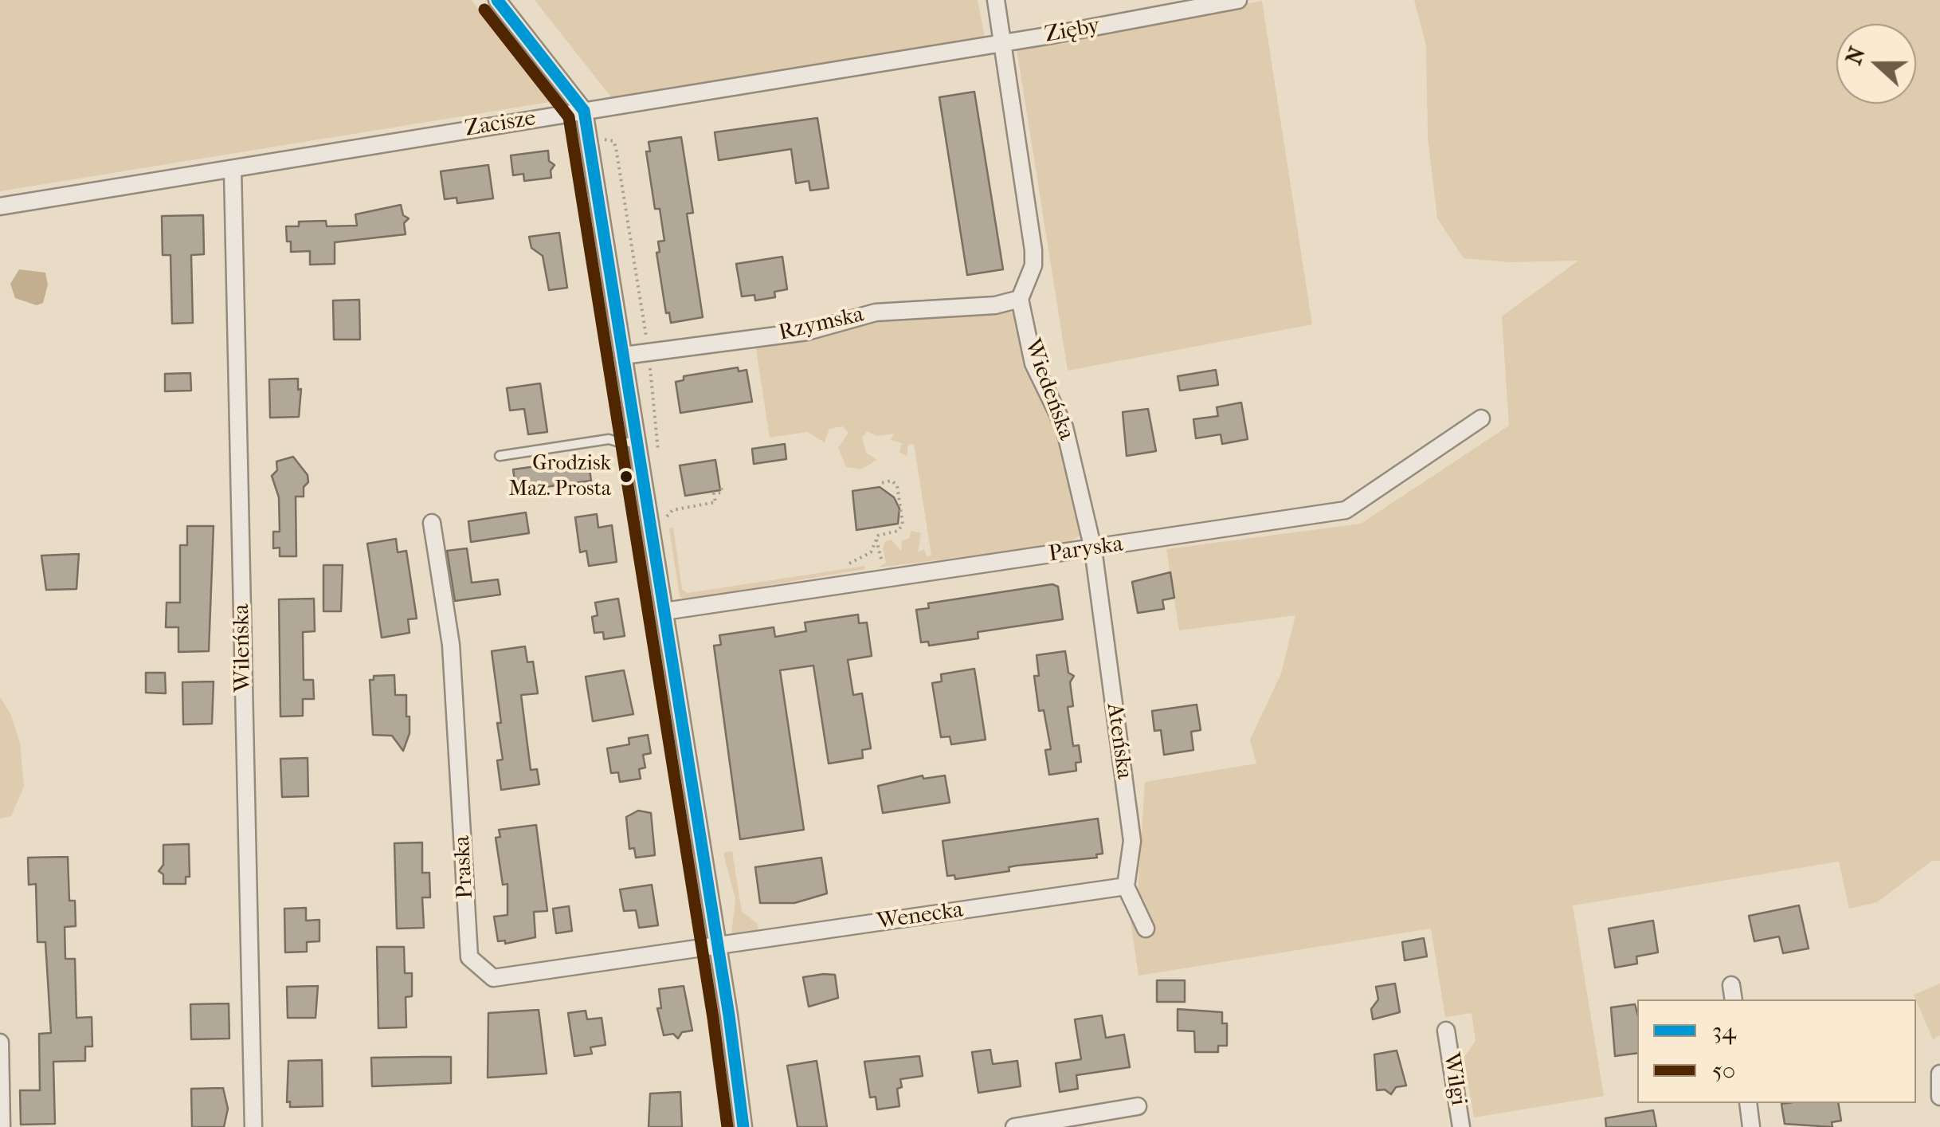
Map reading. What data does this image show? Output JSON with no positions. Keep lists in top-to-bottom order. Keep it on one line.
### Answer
{"streets":{"street":["Zięby","Zacisze","Rzymska","Wiedeńska","Paryska","Wileńska","Ateńska","Praska","Wenecka","Wilgi"]},"crossings":[["Zięby","Zacisze"],["Zacisze","Wileńska"],["Rzymska","Wiedeńska"],["Wiedeńska","Paryska"],["Wiedeńska","Ateńska"],["Paryska","Ateńska"],["Ateńska","Wenecka"],["Praska","Wenecka"]],"places":["Grodzisk Maz. Prosta"],"lines":["transit line 34","transit line 50"],"legend":["34","50"],"north":"left"}
